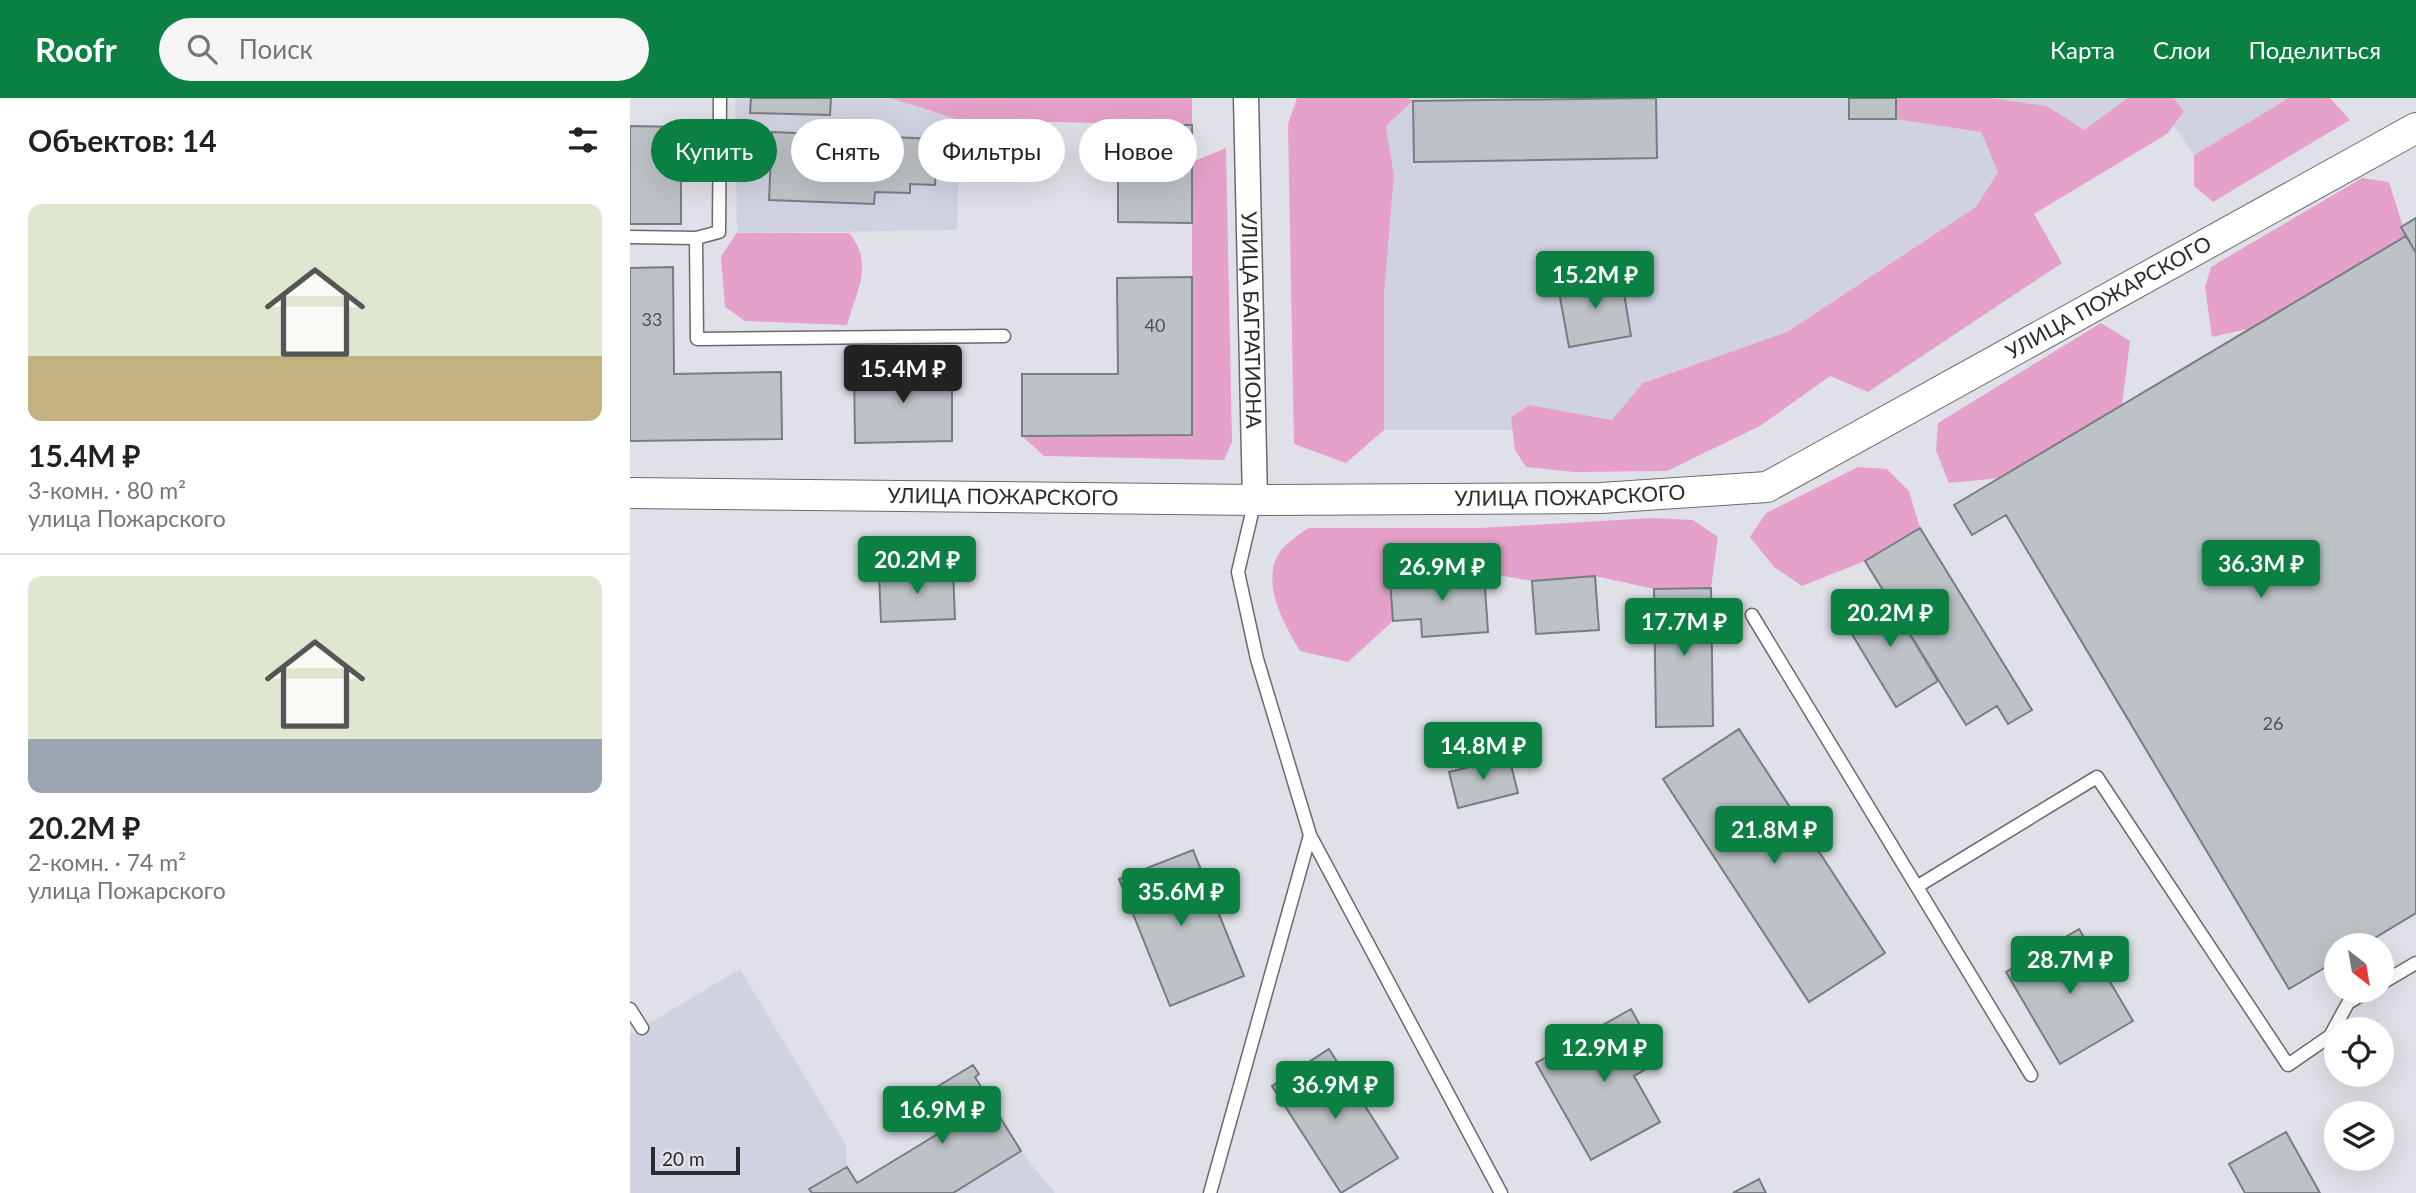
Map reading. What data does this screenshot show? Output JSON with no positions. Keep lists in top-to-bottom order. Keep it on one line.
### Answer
{"streets":{"street":["УЛИЦА ПОЖАРСКОГО","УЛИЦА БАГРАТИОНА"]},"crossings":[["УЛИЦА ПОЖАРСКОГО","УЛИЦА БАГРАТИОНА"]],"house_numbers":["33","40","26"],"scale_bar":"20 m","north":"bottom right","page":{"header":"Roofr","search":"Поиск","nav":["Карта","Слои","Поделиться"],"heading":"Объектов: 14","chip":["Купить","Снять","Фильтры","Новое"],"list":[{"name":"15.4M ₽","note":"3-комн. · 80 m² · улица Пожарского"},{"name":"20.2M ₽","note":"2-комн. · 74 m² · улица Пожарского"}],"price":["15.2M ₽","15.4M ₽","20.2M ₽","36.3M ₽","26.9M ₽","20.2M ₽","17.7M ₽","14.8M ₽","21.8M ₽","35.6M ₽","28.7M ₽","12.9M ₽","36.9M ₽","16.9M ₽"],"scale":"20 m"}}
